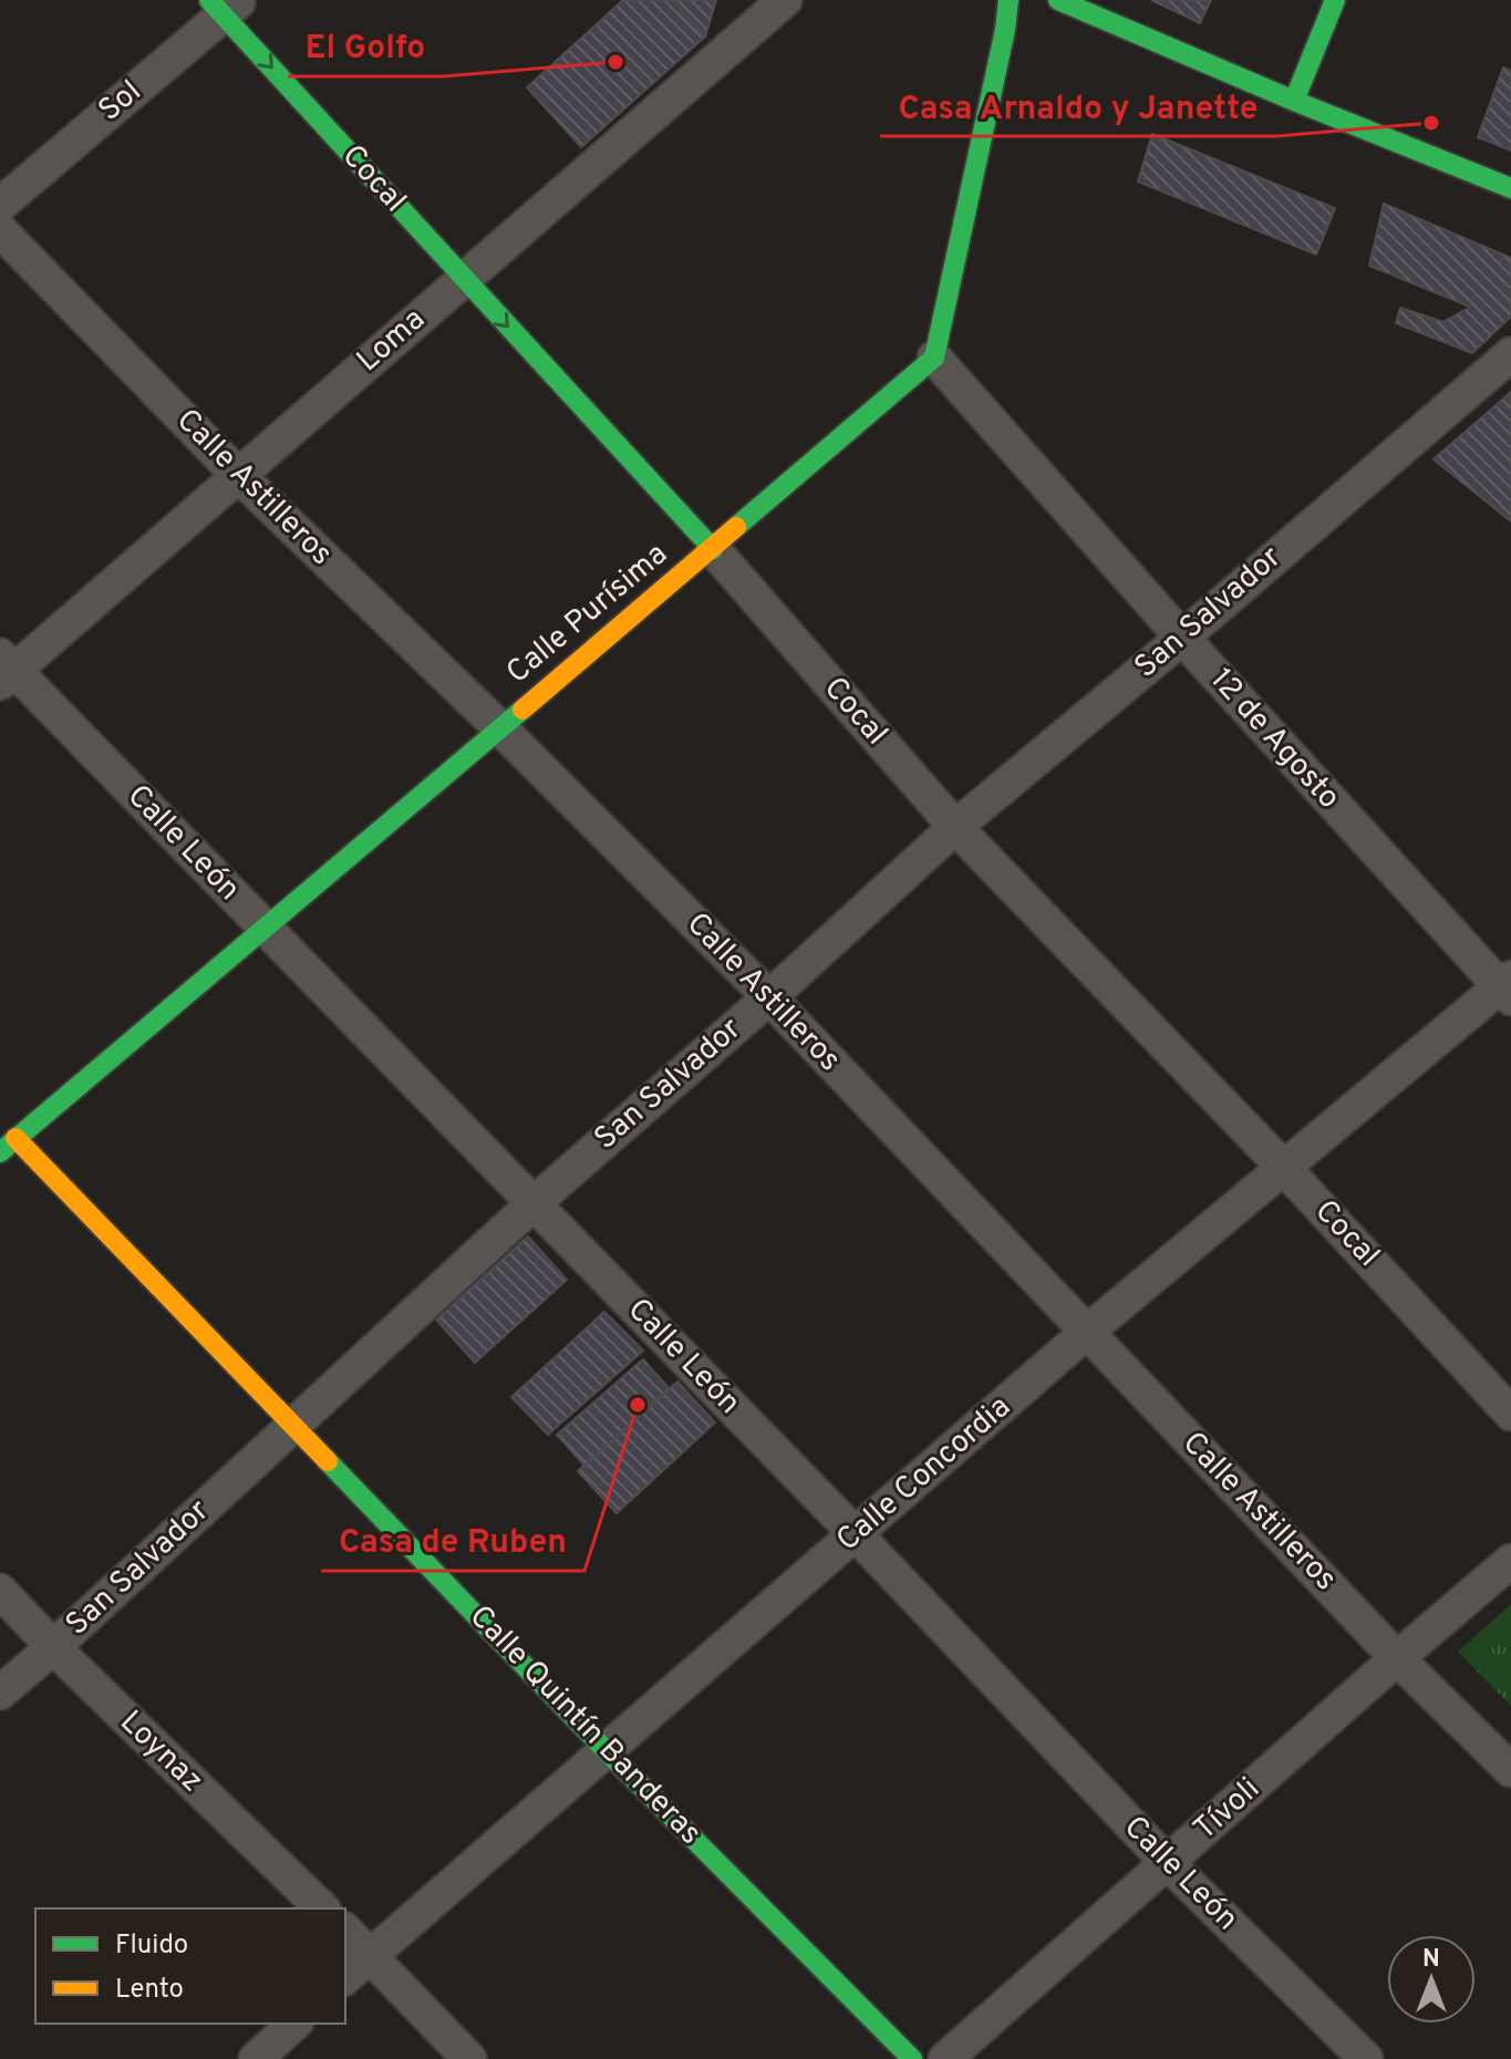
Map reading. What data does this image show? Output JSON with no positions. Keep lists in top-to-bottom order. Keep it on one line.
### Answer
{"streets":{"street":["Sol","Cocal","Loma","Calle Astilleros","San Salvador","Calle Purísima","12 de Agosto","Calle León","Calle Concordia","Calle Quintín Banderas","Loynaz","Tívoli"]},"crossings":[["Sol","Cocal"],["Cocal","Loma"],["Cocal","San Salvador"],["Cocal","Calle Purísima"],["Cocal","Calle Concordia"],["Loma","Calle Astilleros"],["Loma","Calle León"],["Calle Astilleros","San Salvador"],["Calle Astilleros","Calle Purísima"],["Calle Astilleros","Calle Concordia"],["Calle Astilleros","Tívoli"],["San Salvador","12 de Agosto"],["San Salvador","Calle León"],["San Salvador","Calle Quintín Banderas"],["San Salvador","Loynaz"],["Calle Purísima","12 de Agosto"],["Calle Purísima","Calle León"],["Calle Purísima","Calle Quintín Banderas"],["12 de Agosto","Calle Concordia"],["Calle León","Calle Concordia"],["Calle León","Tívoli"],["Calle Concordia","Calle Quintín Banderas"]],"one_way":["Cocal"],"places":["El Golfo","Casa Arnaldo y Janette","Casa de Ruben"],"legend":["Fluido","Lento"],"north":"top"}
